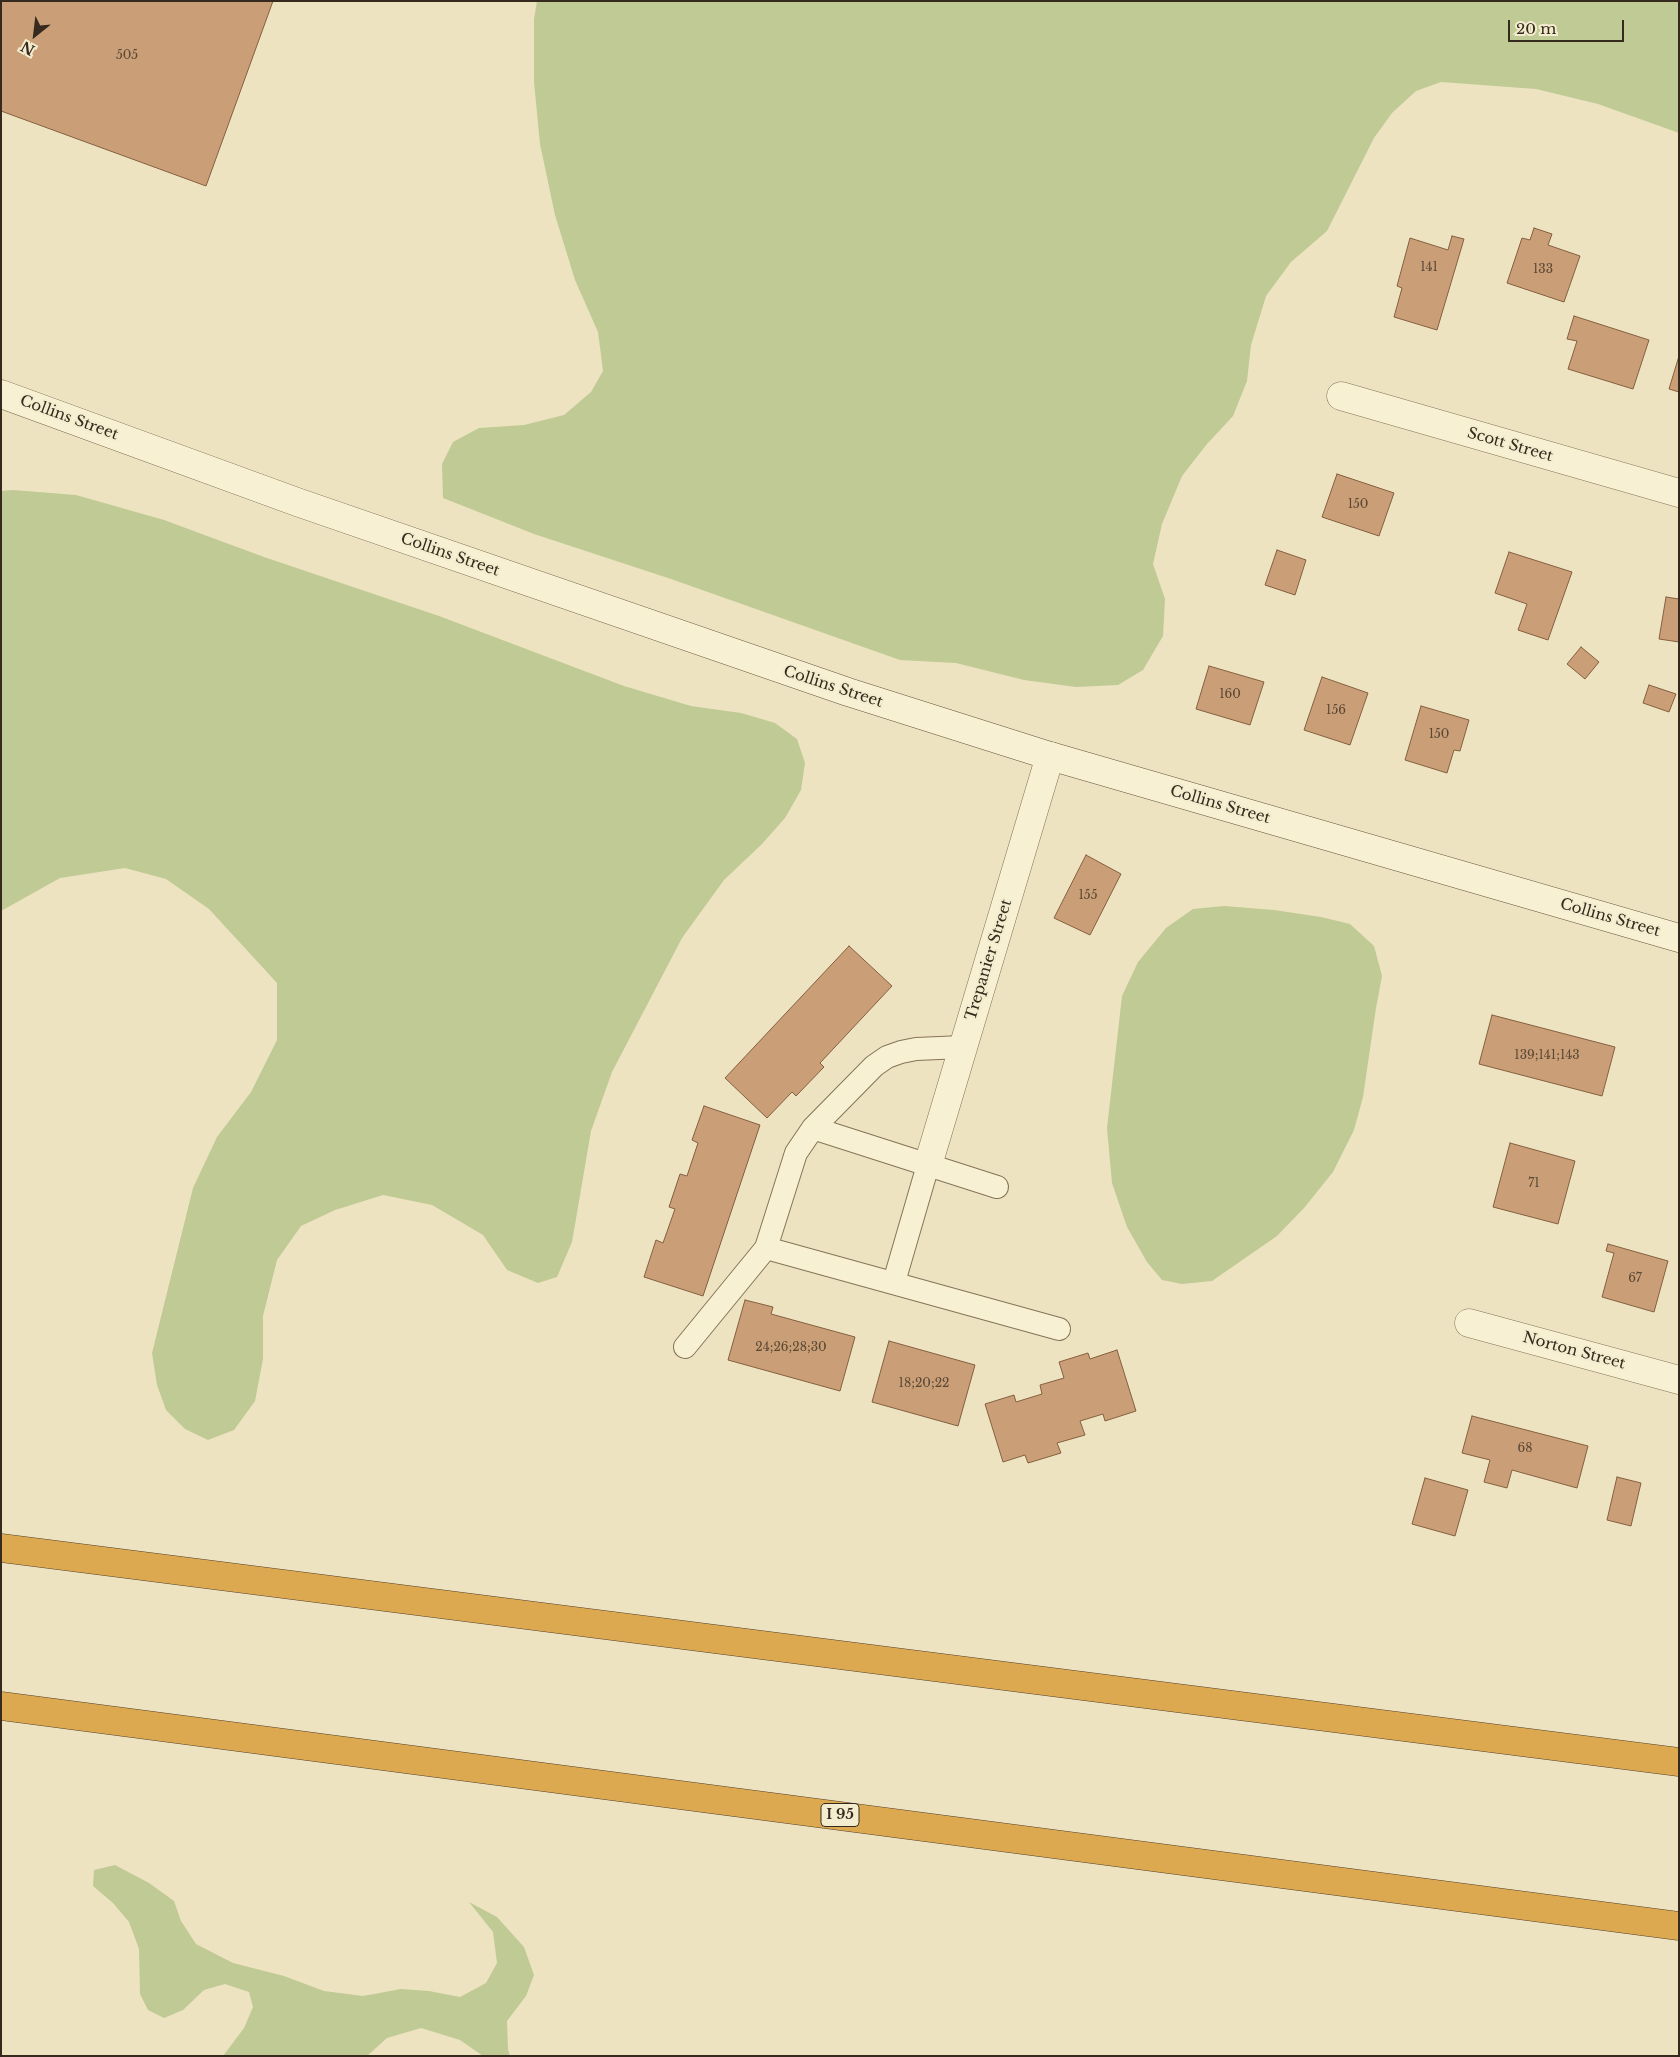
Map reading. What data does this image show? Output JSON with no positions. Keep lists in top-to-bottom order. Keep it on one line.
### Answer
{"streets":{"highway":["I 95"],"street":["Collins Street","Scott Street","Trepanier Street","Norton Street"]},"crossings":[["Collins Street","Trepanier Street"]],"house_numbers":["505","141","133","150","160","156","150","155","139;141;143","71","67","24;26;28;30","18;20;22","68"],"scale_bar":"20 m","north":"bottom left"}
